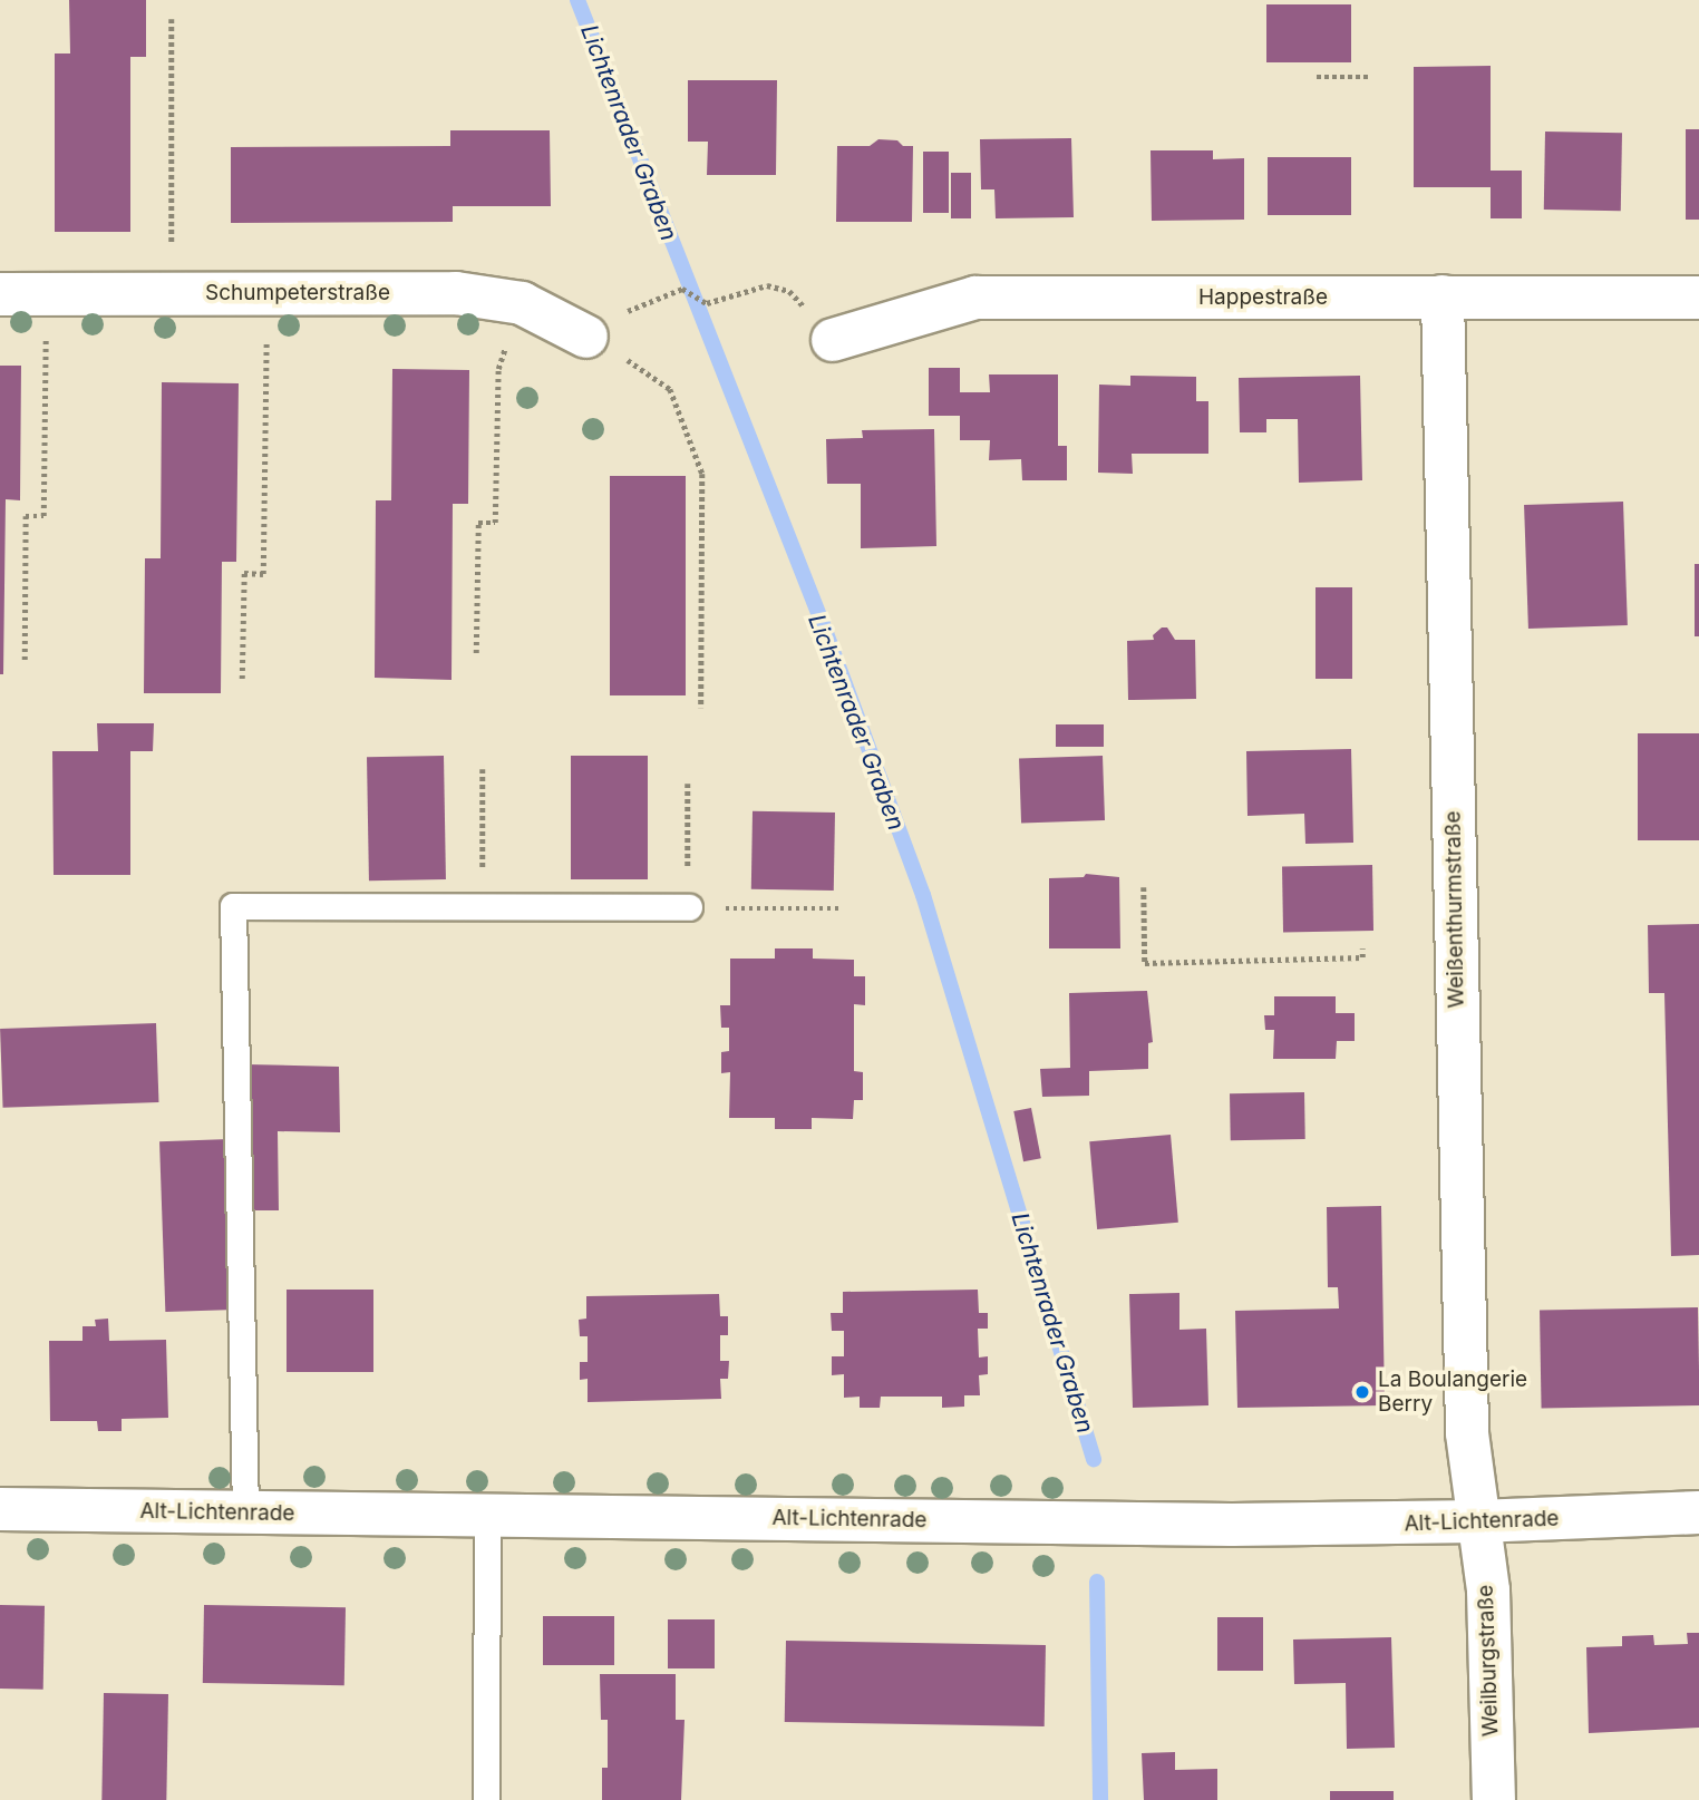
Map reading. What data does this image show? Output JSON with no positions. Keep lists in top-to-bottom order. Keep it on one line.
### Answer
{"streets":{"street":["Schumpeterstraße","Happestraße","Weißenthurmstraße","Alt-Lichtenrade","Weilburgstraße"]},"crossings":[["Happestraße","Weißenthurmstraße"],["Weißenthurmstraße","Alt-Lichtenrade"],["Weißenthurmstraße","Weilburgstraße"],["Alt-Lichtenrade","Weilburgstraße"]],"water":["Lichtenrader Graben"],"places":["La Boulangerie Berry"]}
